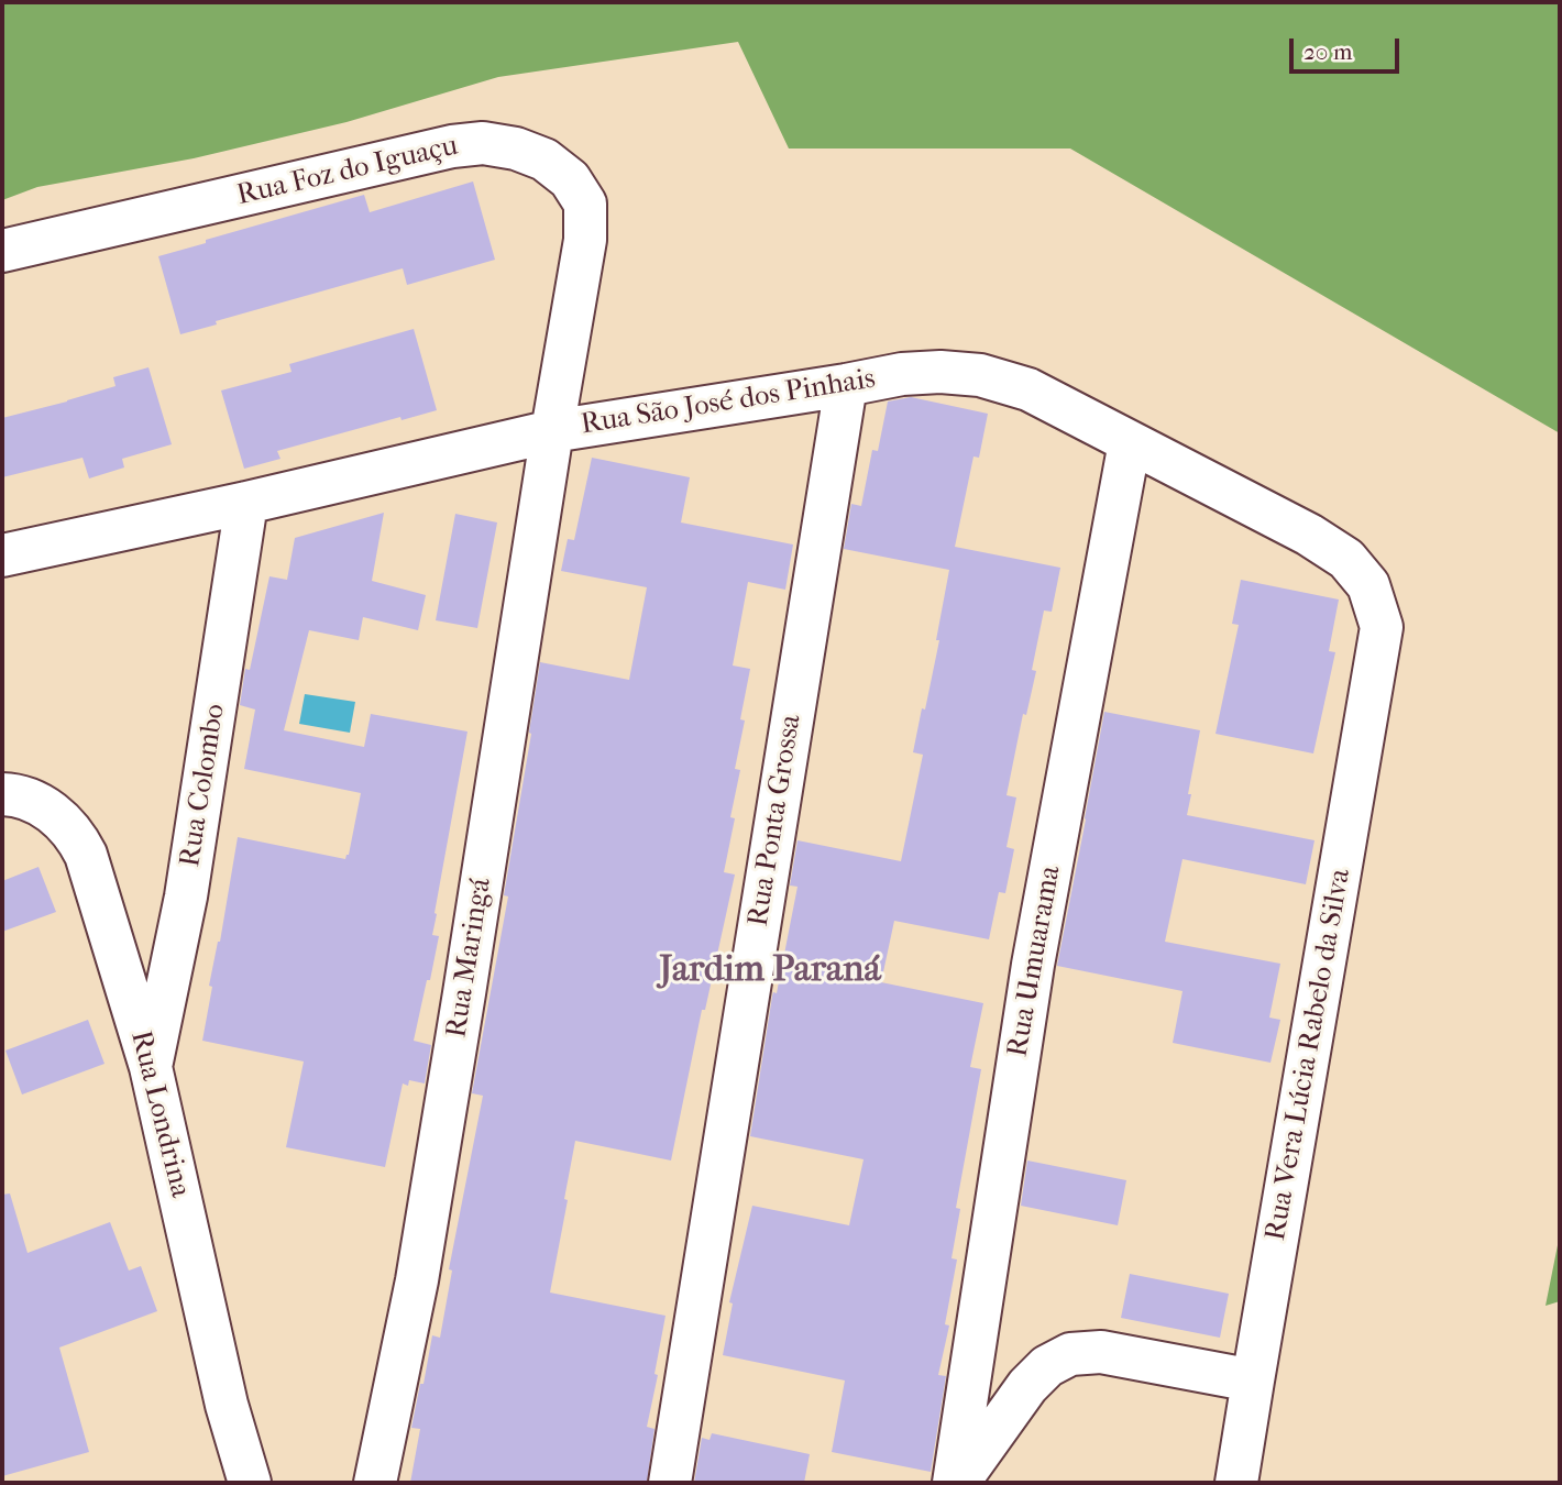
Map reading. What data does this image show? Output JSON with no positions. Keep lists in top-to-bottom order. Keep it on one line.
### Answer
{"streets":{"street":["Rua Foz do Iguaçu","Rua São José dos Pinhais","Rua Colombo","Rua Ponta Grossa","Rua Maringá","Rua Umuarama","Rua Vera Lúcia Rabelo da Silva","Rua Londrina"]},"crossings":[["Rua Foz do Iguaçu","Rua São José dos Pinhais"],["Rua Foz do Iguaçu","Rua Maringá"],["Rua São José dos Pinhais","Rua Colombo"],["Rua São José dos Pinhais","Rua Ponta Grossa"],["Rua São José dos Pinhais","Rua Maringá"],["Rua São José dos Pinhais","Rua Umuarama"],["Rua São José dos Pinhais","Rua Vera Lúcia Rabelo da Silva"],["Rua Colombo","Rua Londrina"]],"districts":["Jardim Paraná"],"scale_bar":"20 m"}
